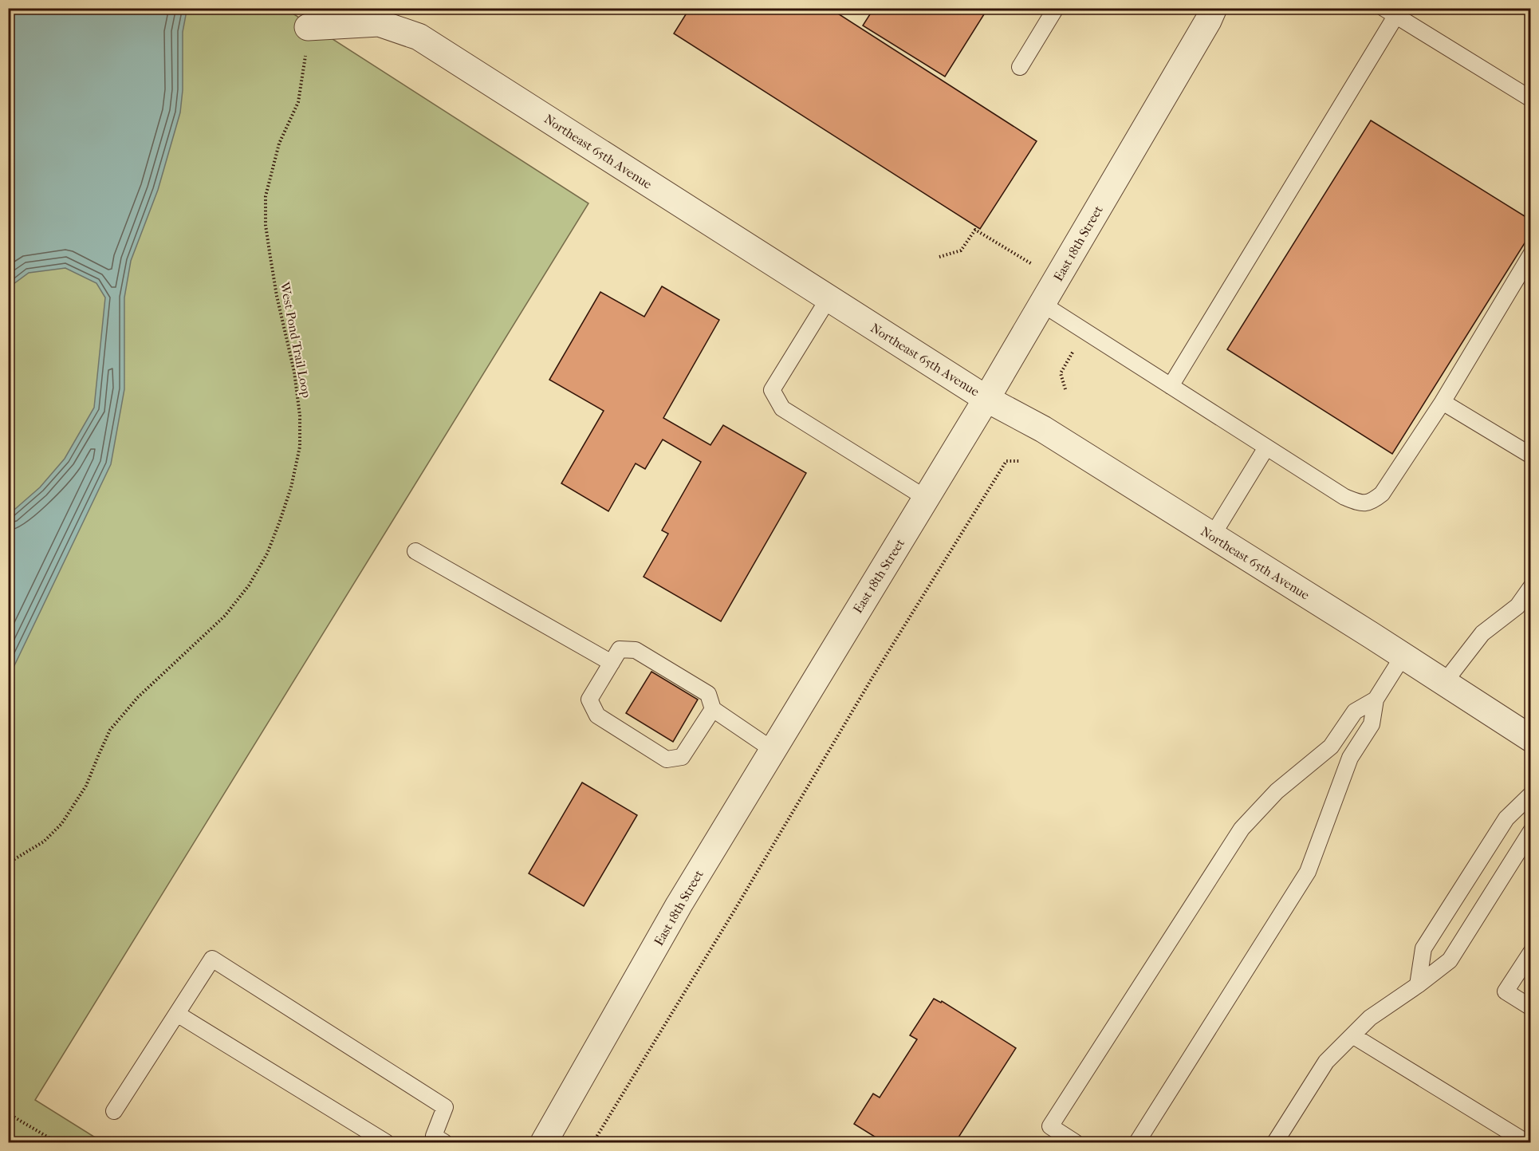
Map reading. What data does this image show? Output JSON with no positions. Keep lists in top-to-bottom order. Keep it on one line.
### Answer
{"streets":{"street":["Northeast 65th Avenue","East 18th Street"],"path":["West Pond Trail Loop"]},"crossings":[["Northeast 65th Avenue","East 18th Street"],["Northeast 65th Avenue","West Pond Trail Loop"]]}
